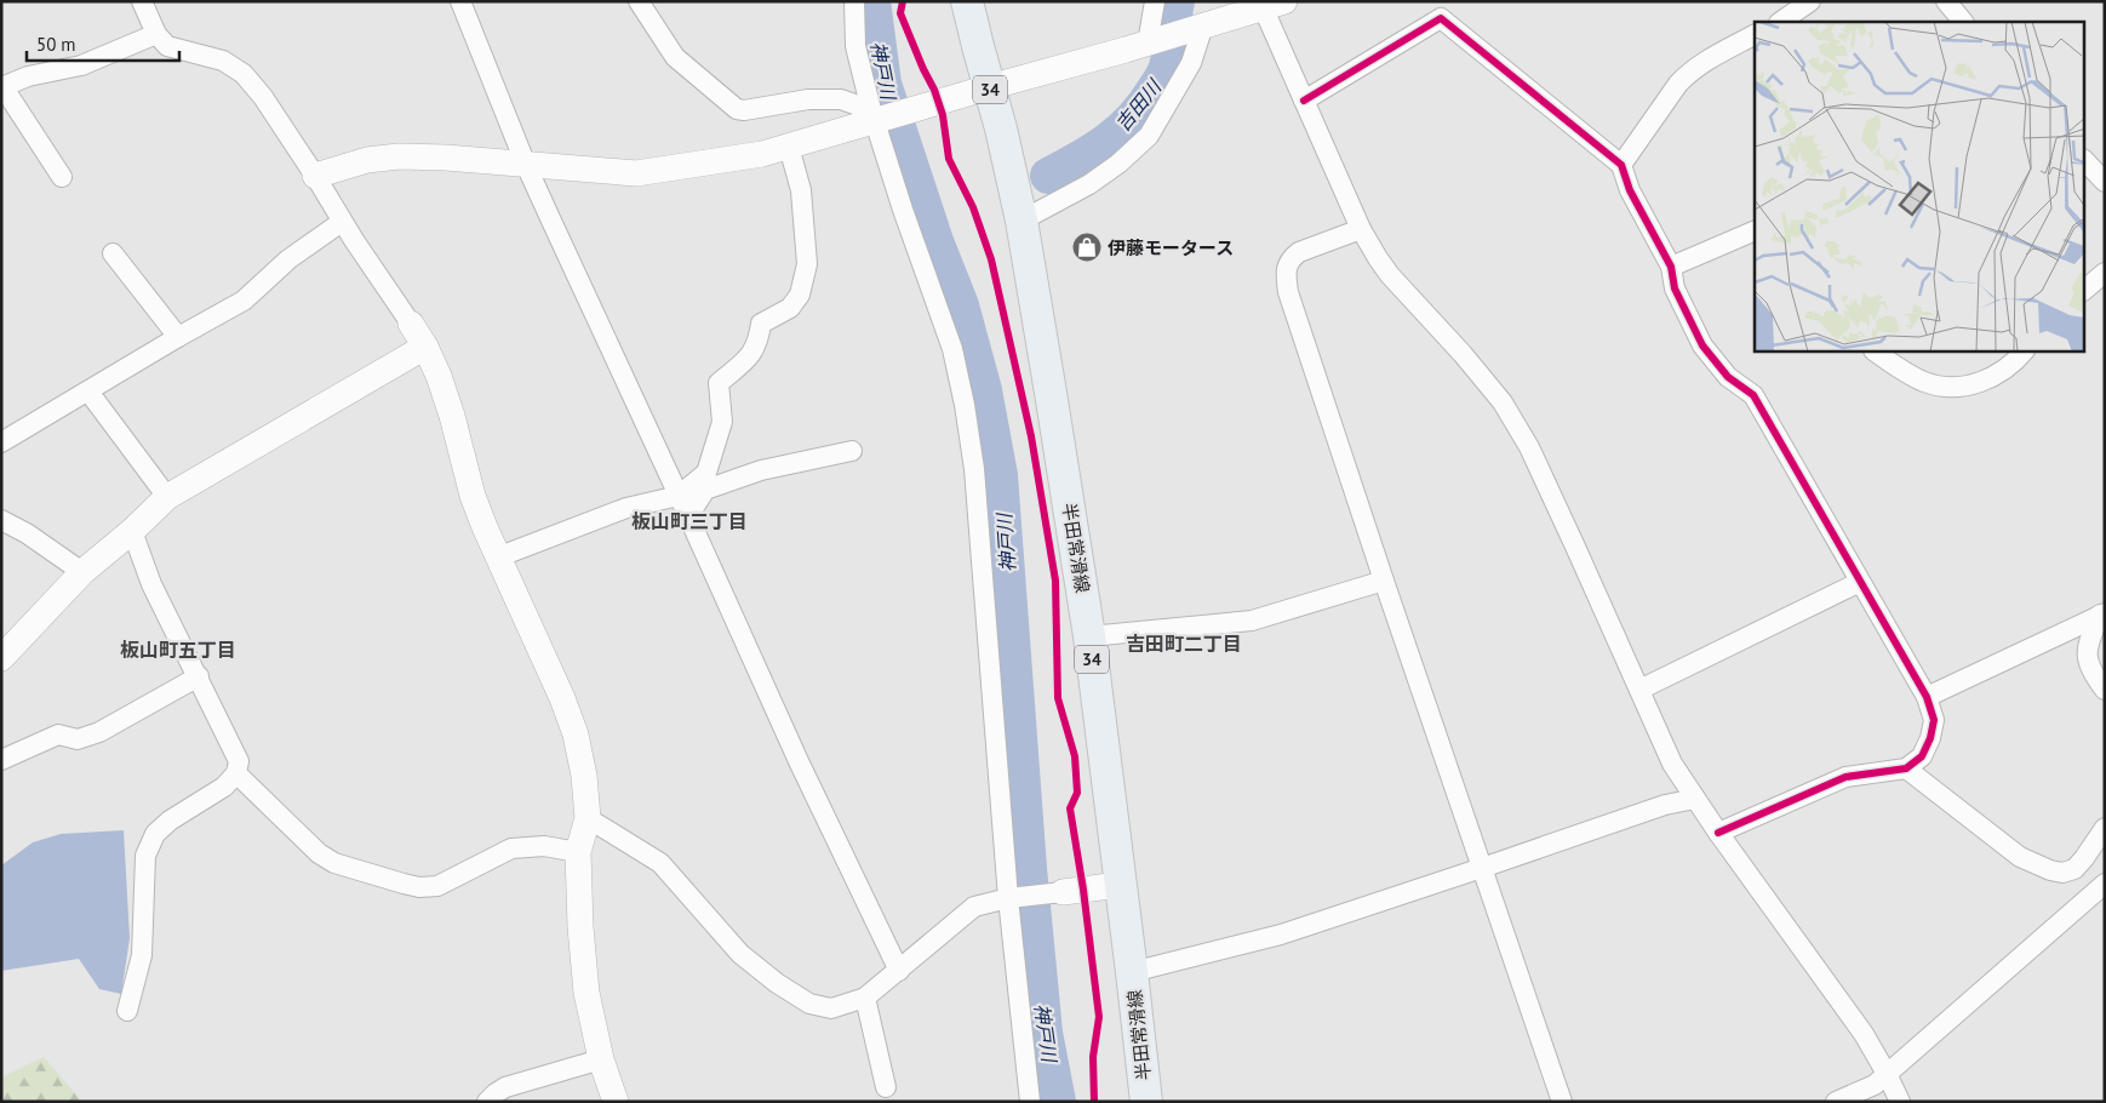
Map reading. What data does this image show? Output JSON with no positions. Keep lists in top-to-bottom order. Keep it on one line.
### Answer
{"streets":{"main road":["34","半田常滑線"]},"districts":["板山町三丁目","吉田町二丁目","板山町五丁目"],"water":["神戸川","吉田川"],"places":{"shop":["伊藤モータース"]},"scale_bar":"50 m"}
